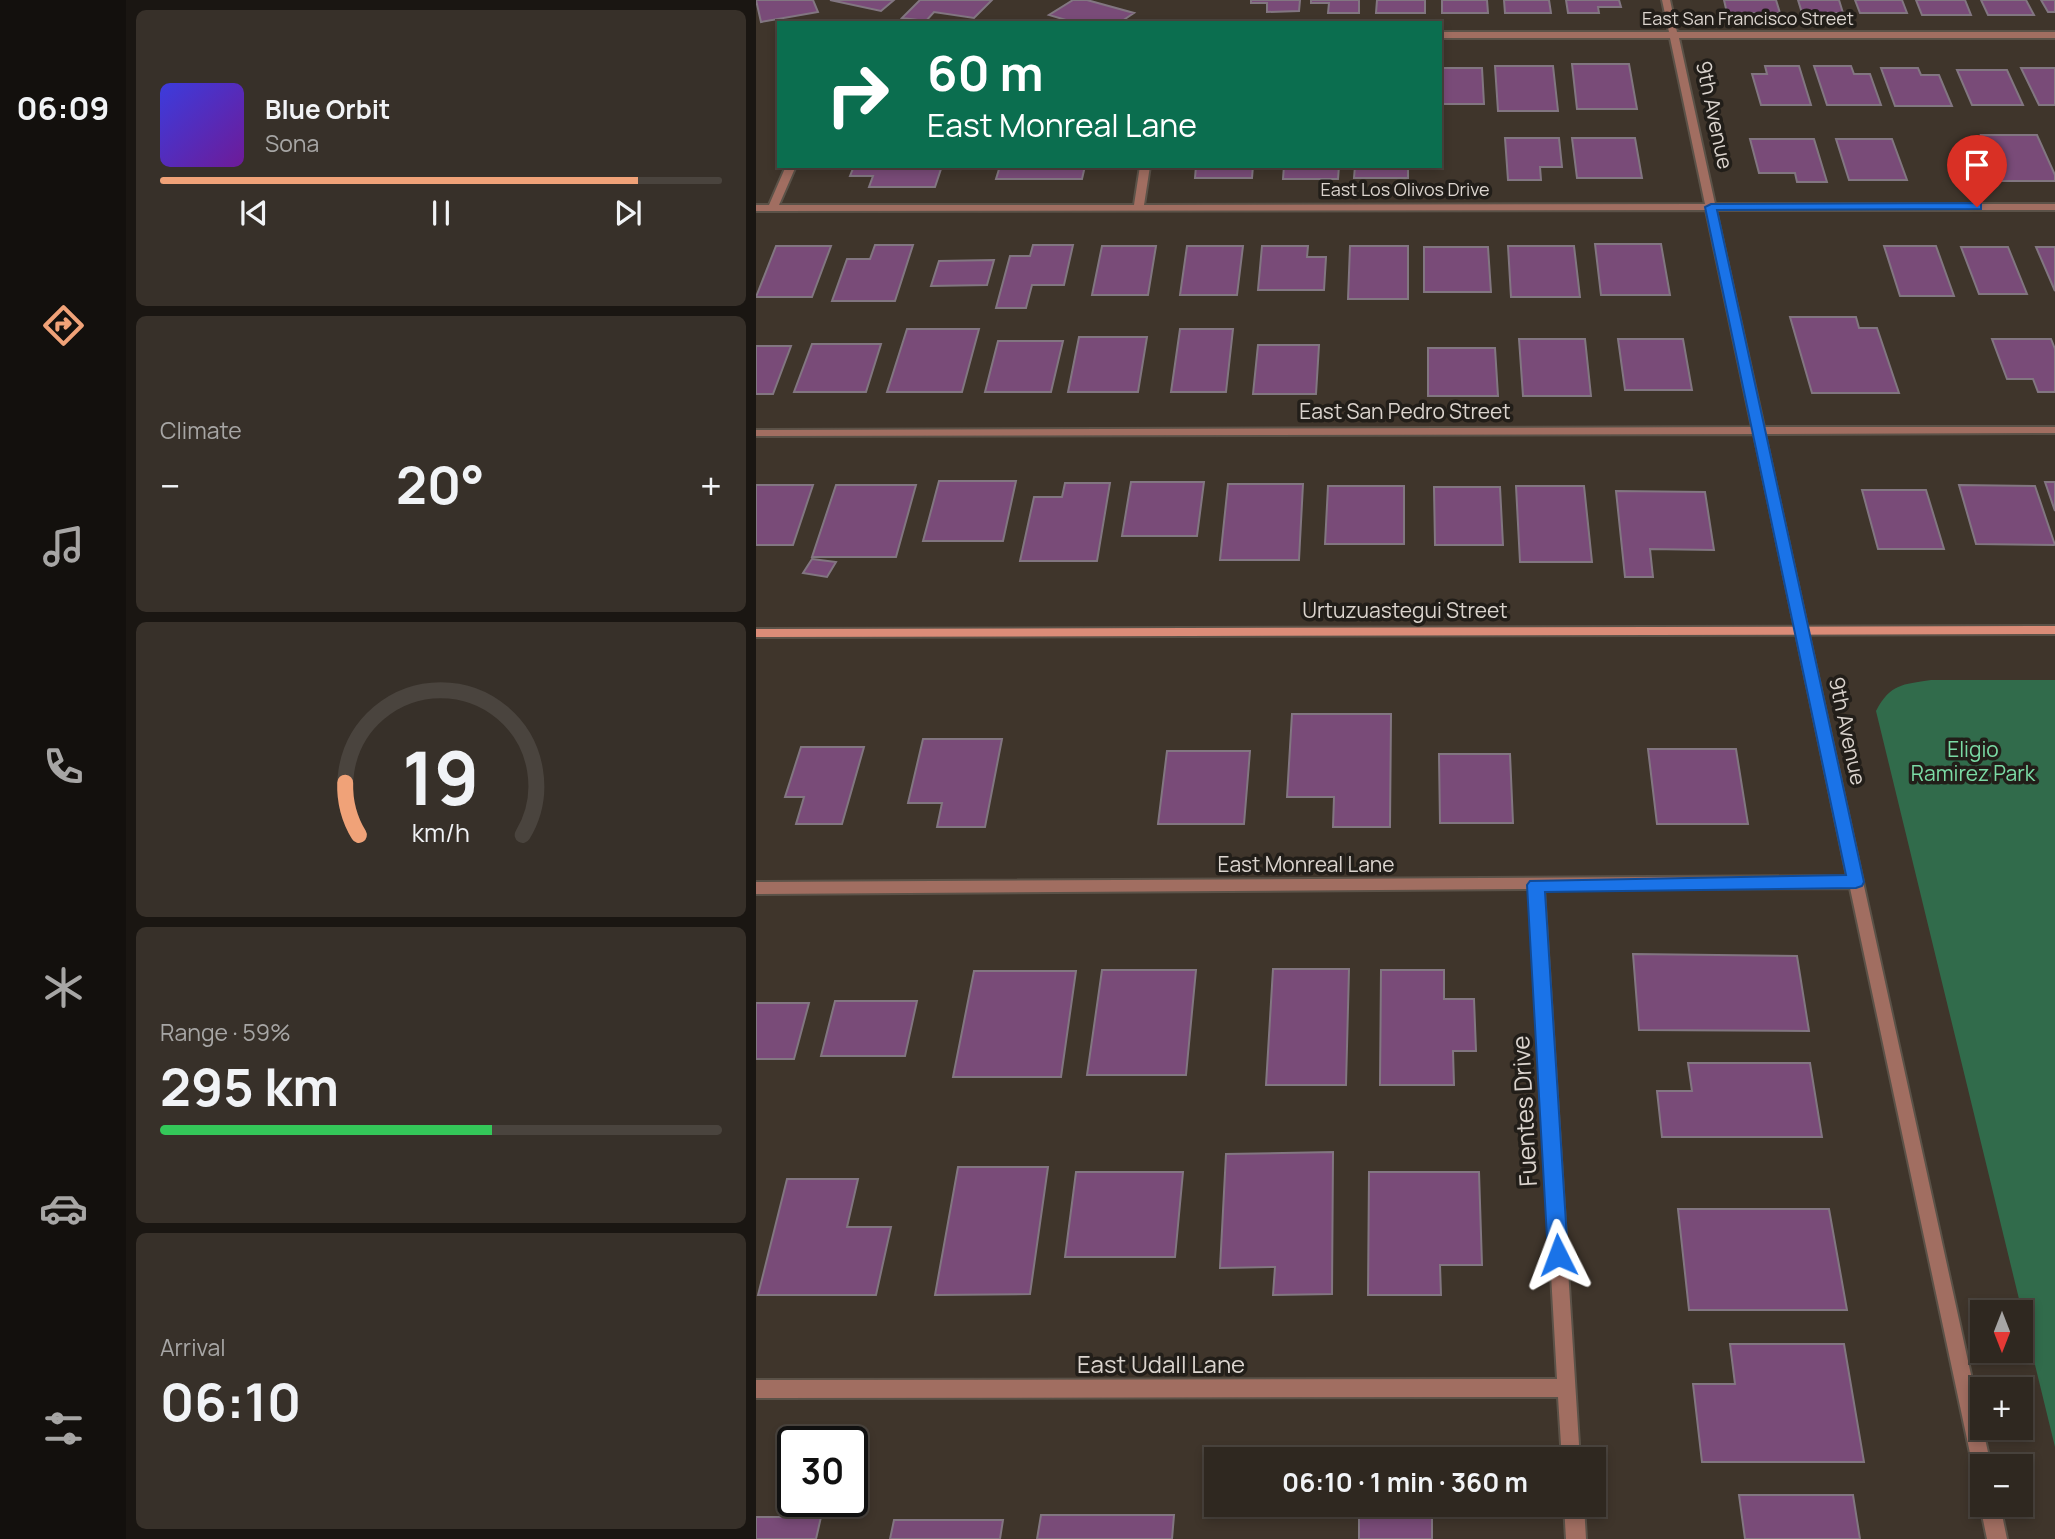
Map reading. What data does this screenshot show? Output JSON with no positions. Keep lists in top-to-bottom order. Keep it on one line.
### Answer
{"streets":{"main road":["Urtuzuastegui Street"],"street":["East San Francisco Street","9th Avenue","East Los Olivos Drive","East San Pedro Street","East Monreal Lane","Fuentes Drive","East Udall Lane"]},"crossings":[["East San Francisco Street","9th Avenue"],["9th Avenue","East Los Olivos Drive"],["9th Avenue","East San Pedro Street"],["9th Avenue","Urtuzuastegui Street"],["9th Avenue","East Monreal Lane"],["East Monreal Lane","Fuentes Drive"],["Fuentes Drive","East Udall Lane"]],"parks":["Eligio Ramirez Park"],"north":"bottom","page":{"tabs":"06:09","turn":["60 m","East Monreal Lane"],"song":["Blue Orbit","Sona"],"tile":["Climate",["Range · 59%","295 km"],["Arrival","06:10"]],"heat":["−","20°","+"],"map_buttons":["+","−"],"limit":"30","trip":"06:10 · 1 min · 360 m","gauge":["19","km/h"]}}
